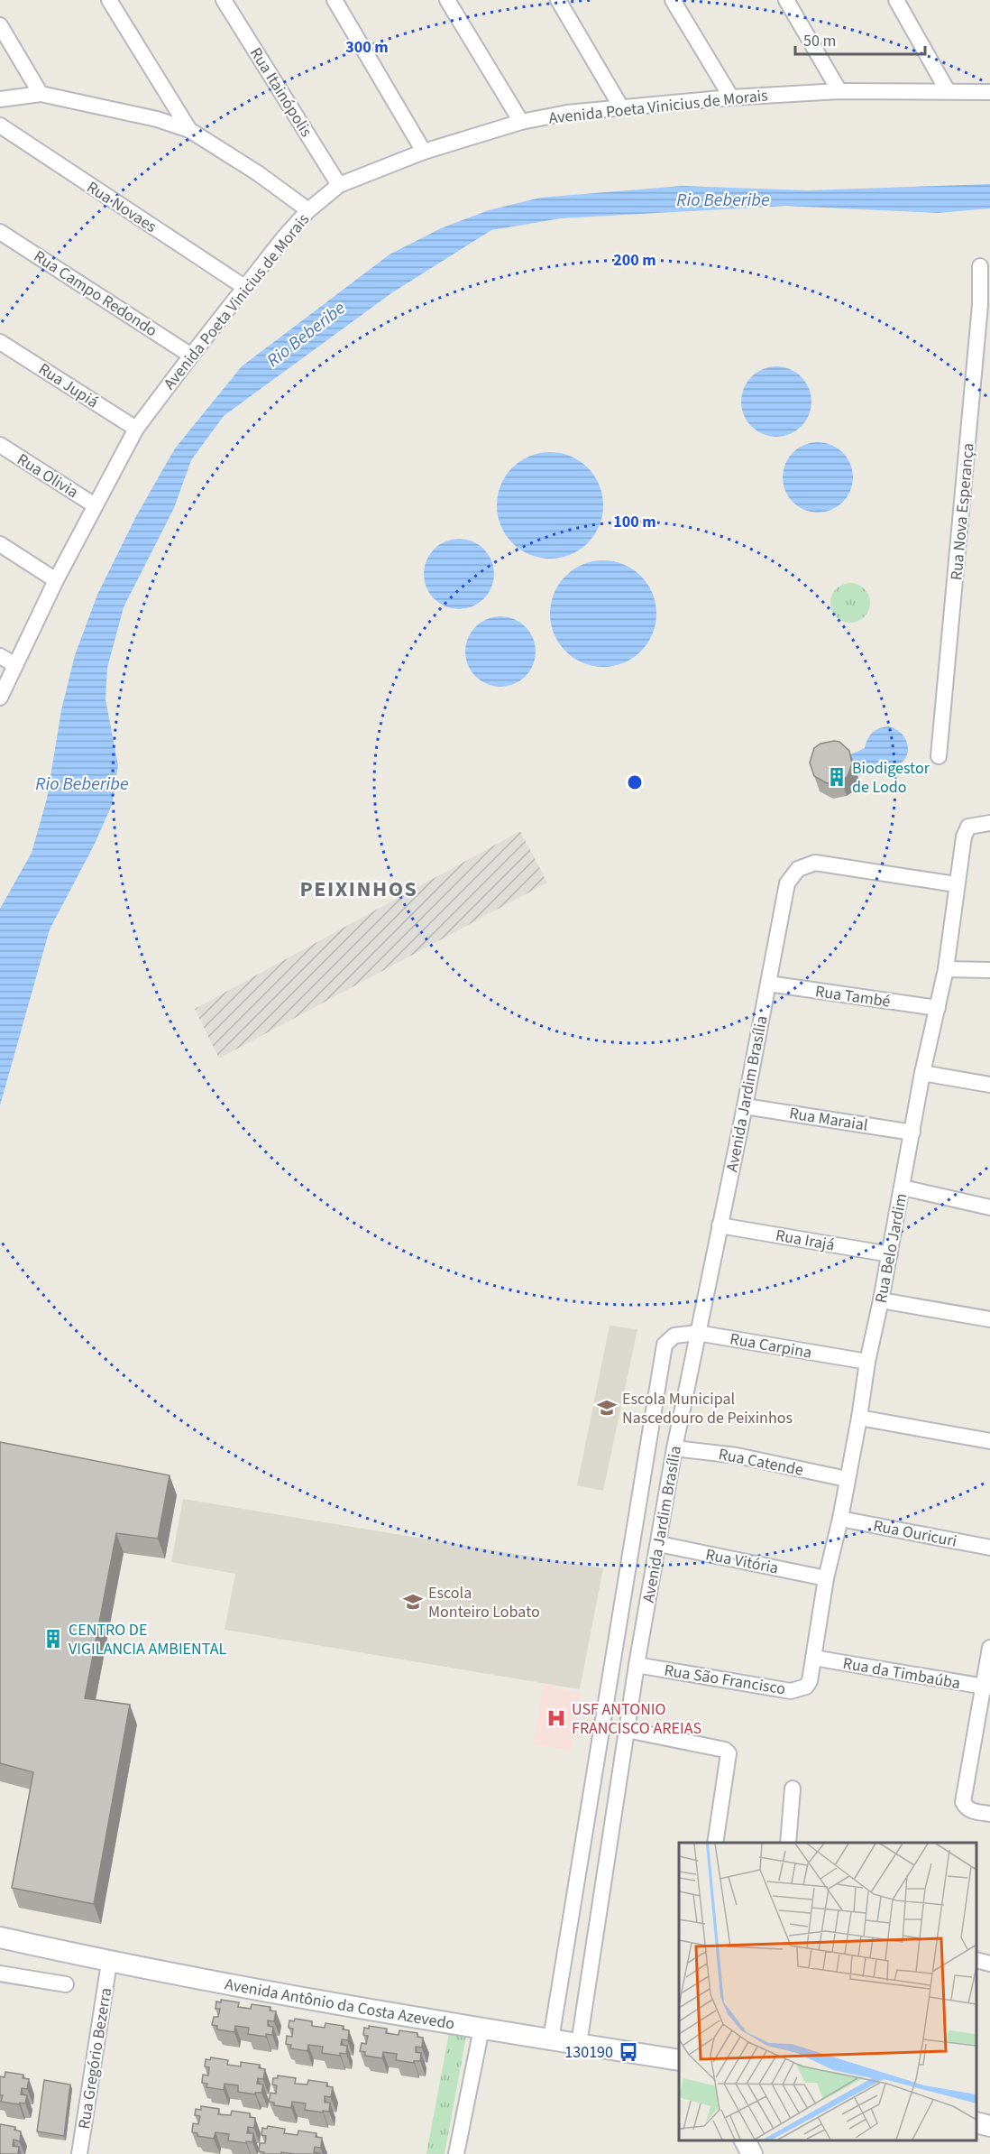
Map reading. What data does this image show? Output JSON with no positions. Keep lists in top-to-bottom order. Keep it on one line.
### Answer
{"streets":{"main road":["Avenida Antônio da Costa Azevedo"],"street":["Rua Itainópolis","Avenida Poeta Vinicius de Morais","Rua Novaes","Rua Campo Redondo","Rua Jupiá","Rua Olivia","Rua Nova Esperança","Rua També","Avenida Jardim Brasília","Rua Maraial","Rua Irajá","Rua Belo Jardim","Rua Carpina","Rua Catende","Rua Ouricuri","Rua Vitória","Rua da Timbaúba","Rua São Francisco","Rua Gregório Bezerra"]},"crossings":[["Rua Itainópolis","Avenida Poeta Vinicius de Morais"],["Avenida Poeta Vinicius de Morais","Rua Novaes"],["Avenida Poeta Vinicius de Morais","Rua Campo Redondo"],["Avenida Poeta Vinicius de Morais","Rua Jupiá"],["Avenida Poeta Vinicius de Morais","Rua Olivia"],["Rua També","Avenida Jardim Brasília"],["Rua També","Rua Belo Jardim"],["Avenida Jardim Brasília","Rua Maraial"],["Avenida Jardim Brasília","Rua Irajá"],["Avenida Jardim Brasília","Rua Belo Jardim"],["Avenida Jardim Brasília","Rua Carpina"],["Avenida Jardim Brasília","Rua Catende"],["Avenida Jardim Brasília","Rua Vitória"],["Avenida Jardim Brasília","Rua São Francisco"],["Avenida Jardim Brasília","Avenida Antônio da Costa Azevedo"],["Rua Maraial","Rua Belo Jardim"],["Rua Irajá","Rua Belo Jardim"],["Rua Belo Jardim","Rua Carpina"],["Rua Belo Jardim","Rua Catende"],["Rua Belo Jardim","Rua Ouricuri"],["Rua Belo Jardim","Rua Vitória"],["Rua Belo Jardim","Rua da Timbaúba"],["Rua Belo Jardim","Rua São Francisco"],["Avenida Antônio da Costa Azevedo","Rua Gregório Bezerra"]],"districts":["PEIXINHOS"],"water":["Rio Beberibe"],"places":{"building":["Biodigestor de Lodo","CENTRO DE VIGILANCIA AMBIENTAL"],"school or university":["Escola Municipal Nascedouro de Peixinhos","Escola Monteiro Lobato"],"hospital":["USF ANTONIO FRANCISCO AREIAS"],"bus stop":["130190"]},"scale_bar":"50 m","rings":["300 m","200 m","100 m"]}
